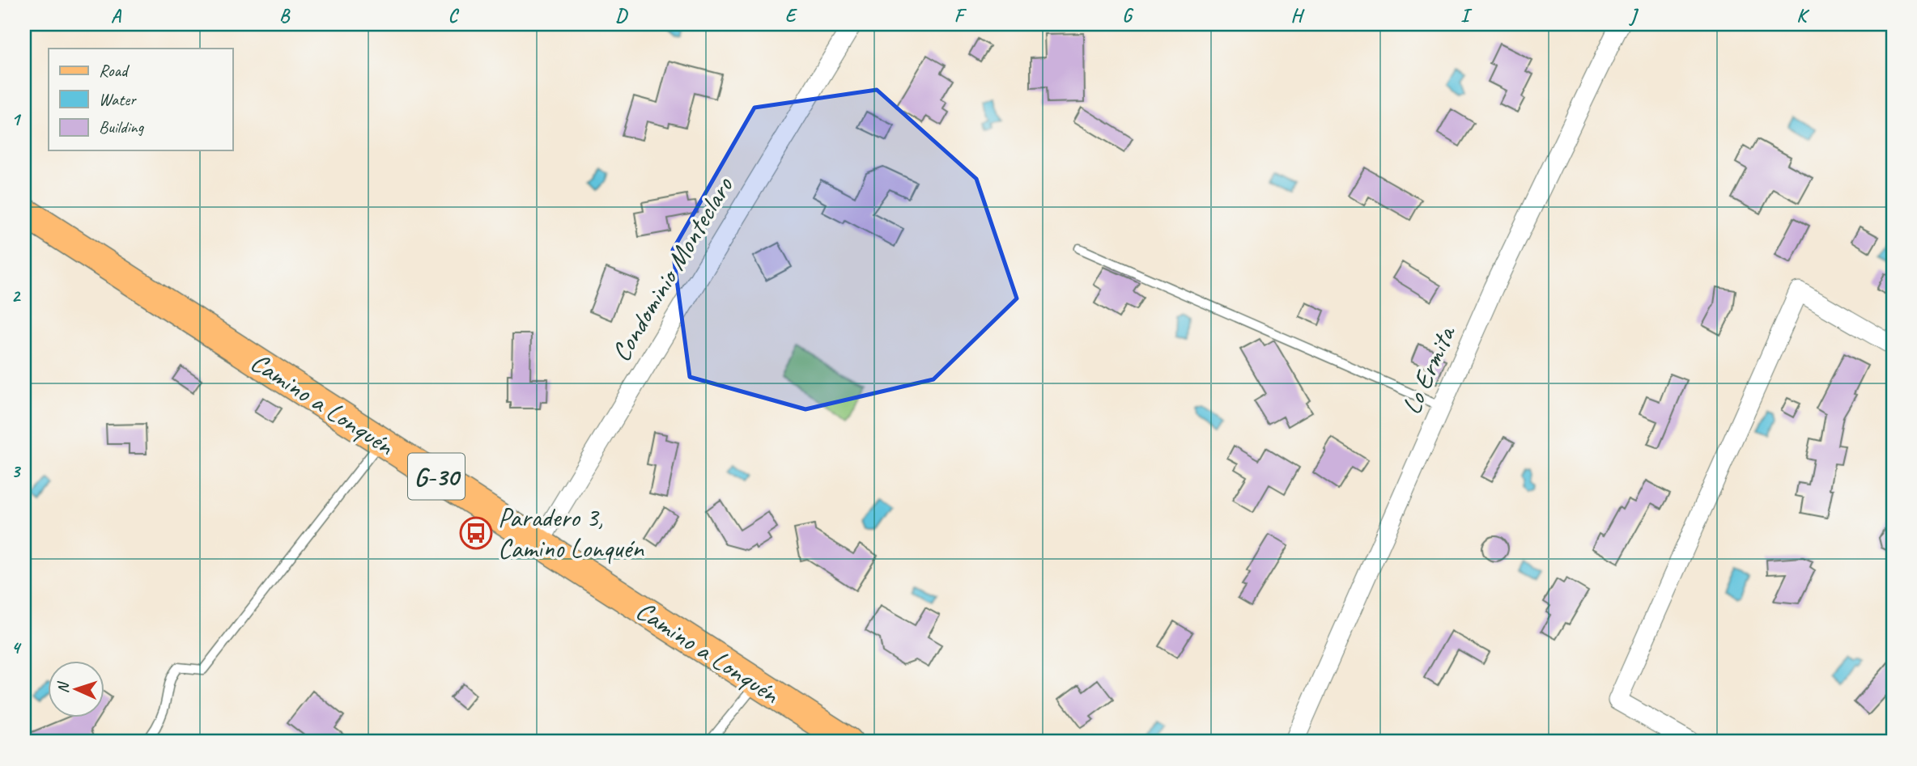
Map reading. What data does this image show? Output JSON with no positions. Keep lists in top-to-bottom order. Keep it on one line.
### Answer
{"streets":{"main road":["Camino a Lonquén","G-30"],"street":["Condominio Monteclaro","Lo Ermita"]},"crossings":[["Condominio Monteclaro","Camino a Lonquén"]],"places":{"bus stop":["Paradero 3, Camino Lonquén"]},"legend":["Road","Water","Building"],"north":"left","grid":{"columns":["A","B","C","D","E","F","G","H","I","J","K"],"rows":["1","2","3","4"]}}
